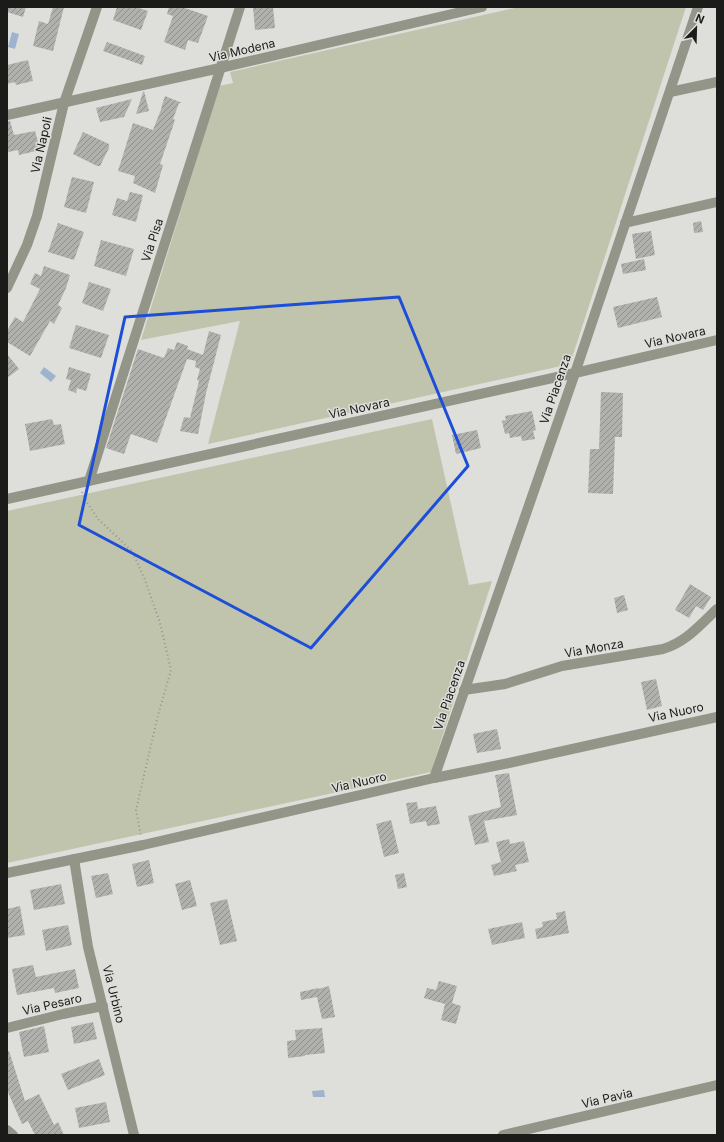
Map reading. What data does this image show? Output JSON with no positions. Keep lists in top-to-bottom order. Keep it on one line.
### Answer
{"streets":{"street":["Via Modena","Via Napoli","Via Pisa","Via Novara","Via Piacenza","Via Monza","Via Nuoro","Via Urbino","Via Pesaro","Via Pavia"]},"crossings":[["Via Modena","Via Napoli"],["Via Modena","Via Pisa"],["Via Pisa","Via Novara"],["Via Novara","Via Piacenza"],["Via Piacenza","Via Monza"],["Via Piacenza","Via Nuoro"],["Via Nuoro","Via Urbino"],["Via Urbino","Via Pesaro"]],"north":"top right"}
